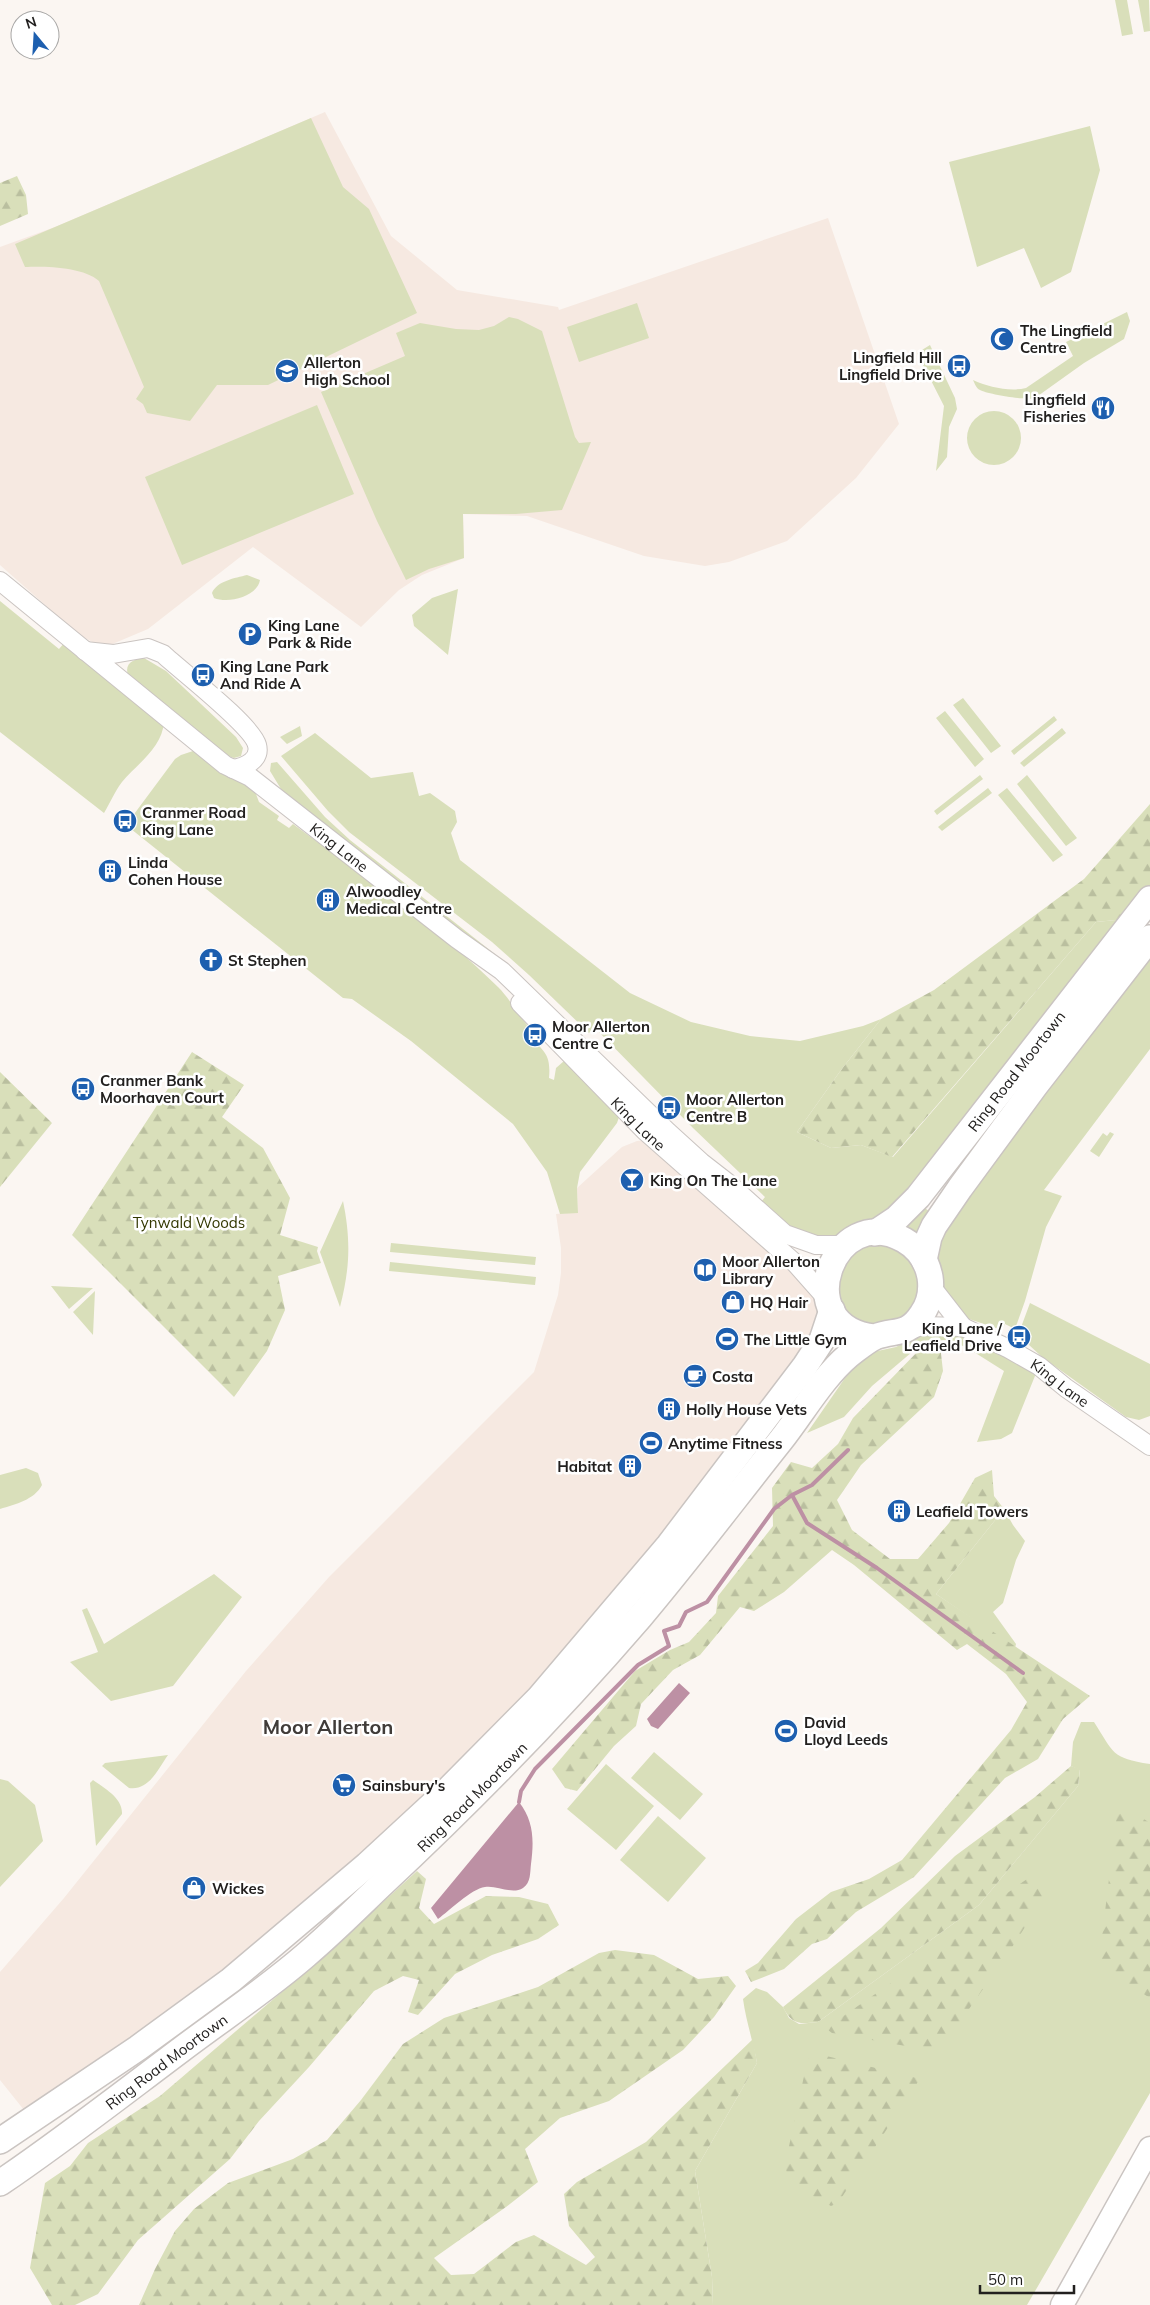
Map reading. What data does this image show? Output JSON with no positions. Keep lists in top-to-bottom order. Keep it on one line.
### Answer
{"streets":{"highway":["Ring Road Moortown"],"street":["King Lane"]},"crossings":[["King Lane","Ring Road Moortown"]],"districts":["Moor Allerton"],"parks":["Tynwald Woods"],"places":{"mosque":["The Lingfield Centre"],"bus stop":["Lingfield Hill Lingfield Drive","King Lane Park And Ride A","Cranmer Road King Lane","Moor Allerton Centre C","Cranmer Bank Moorhaven Court","Moor Allerton Centre B","King Lane / Leafield Drive"],"school or university":["Allerton High School"],"restaurant":["Lingfield Fisheries"],"parking":["King Lane Park & Ride"],"building":["Linda Cohen House","Alwoodley Medical Centre","Holly House Vets","Habitat","Leafield Towers"],"church":["St Stephen"],"bar":["King On The Lane"],"library":["Moor Allerton Library"],"shop":["HQ Hair","Wickes"],"sports":["The Little Gym","Anytime Fitness","David Lloyd Leeds"],"cafe":["Costa"],"supermarket":["Sainsbury's"]},"scale_bar":"50 m","north":"top"}
